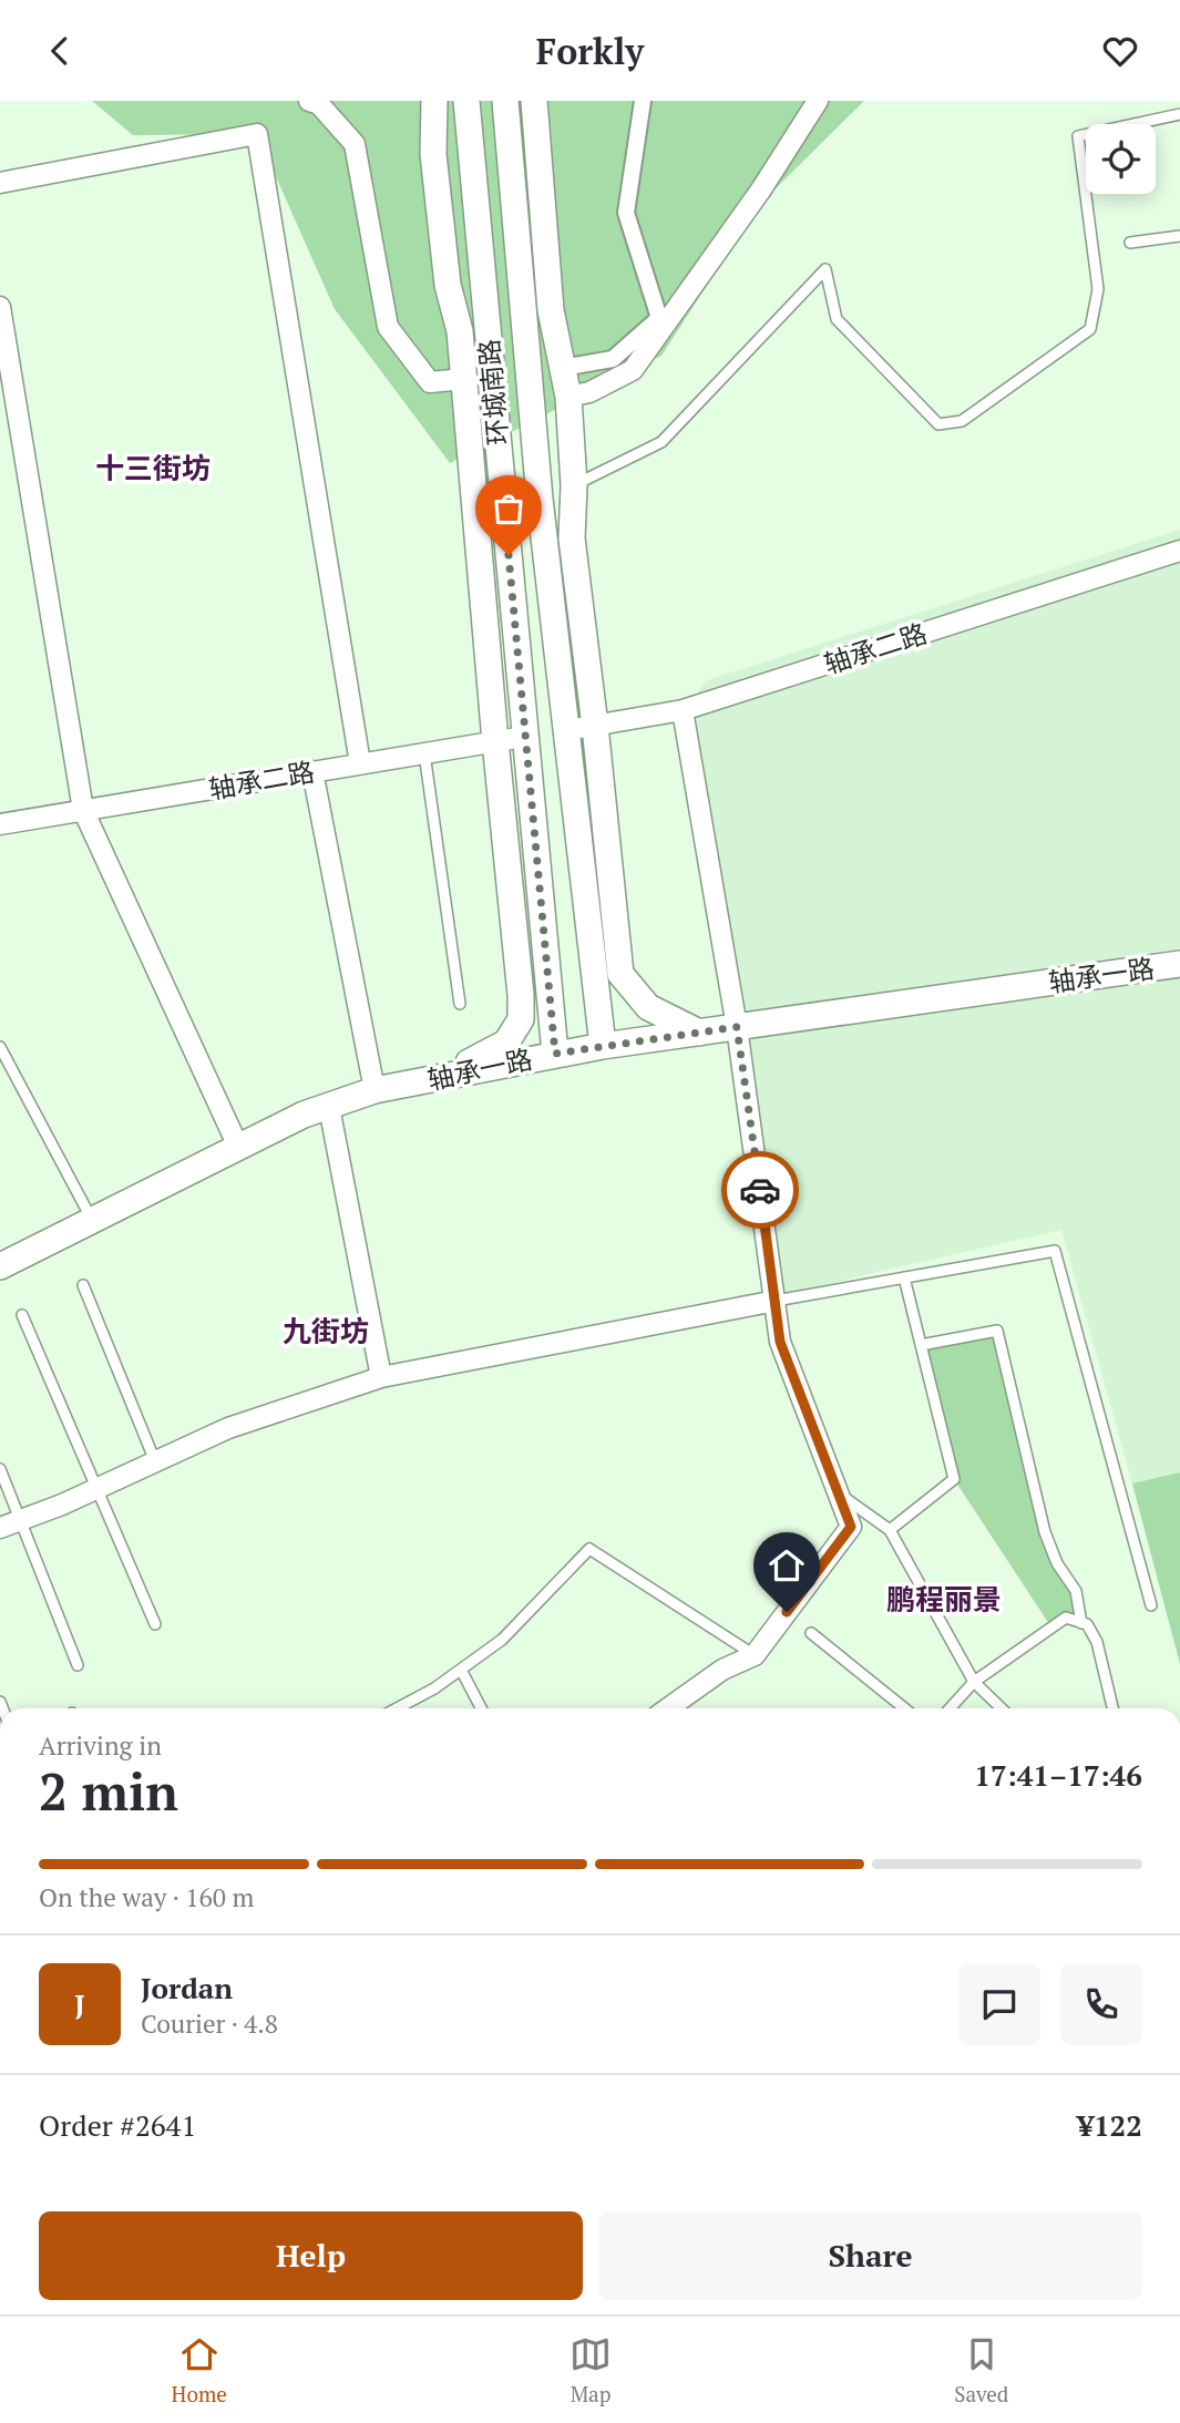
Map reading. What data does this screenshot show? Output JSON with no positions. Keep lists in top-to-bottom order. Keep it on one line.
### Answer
{"streets":{"street":["环城南路","轴承二路","轴承一路"]},"crossings":[["环城南路","轴承二路"],["环城南路","轴承一路"]],"districts":["十三街坊","九街坊","鹏程丽景"],"page":{"header":"Forkly","heading":["2 min","Arriving in","17:41–17:46"],"panel":["Jordan","Courier · 4.8","Order #2641","¥122"],"bar":"On the way · 160 m","round":"J","buttons":["Help","Share"],"tabs":["Home","Map","Saved"]}}
